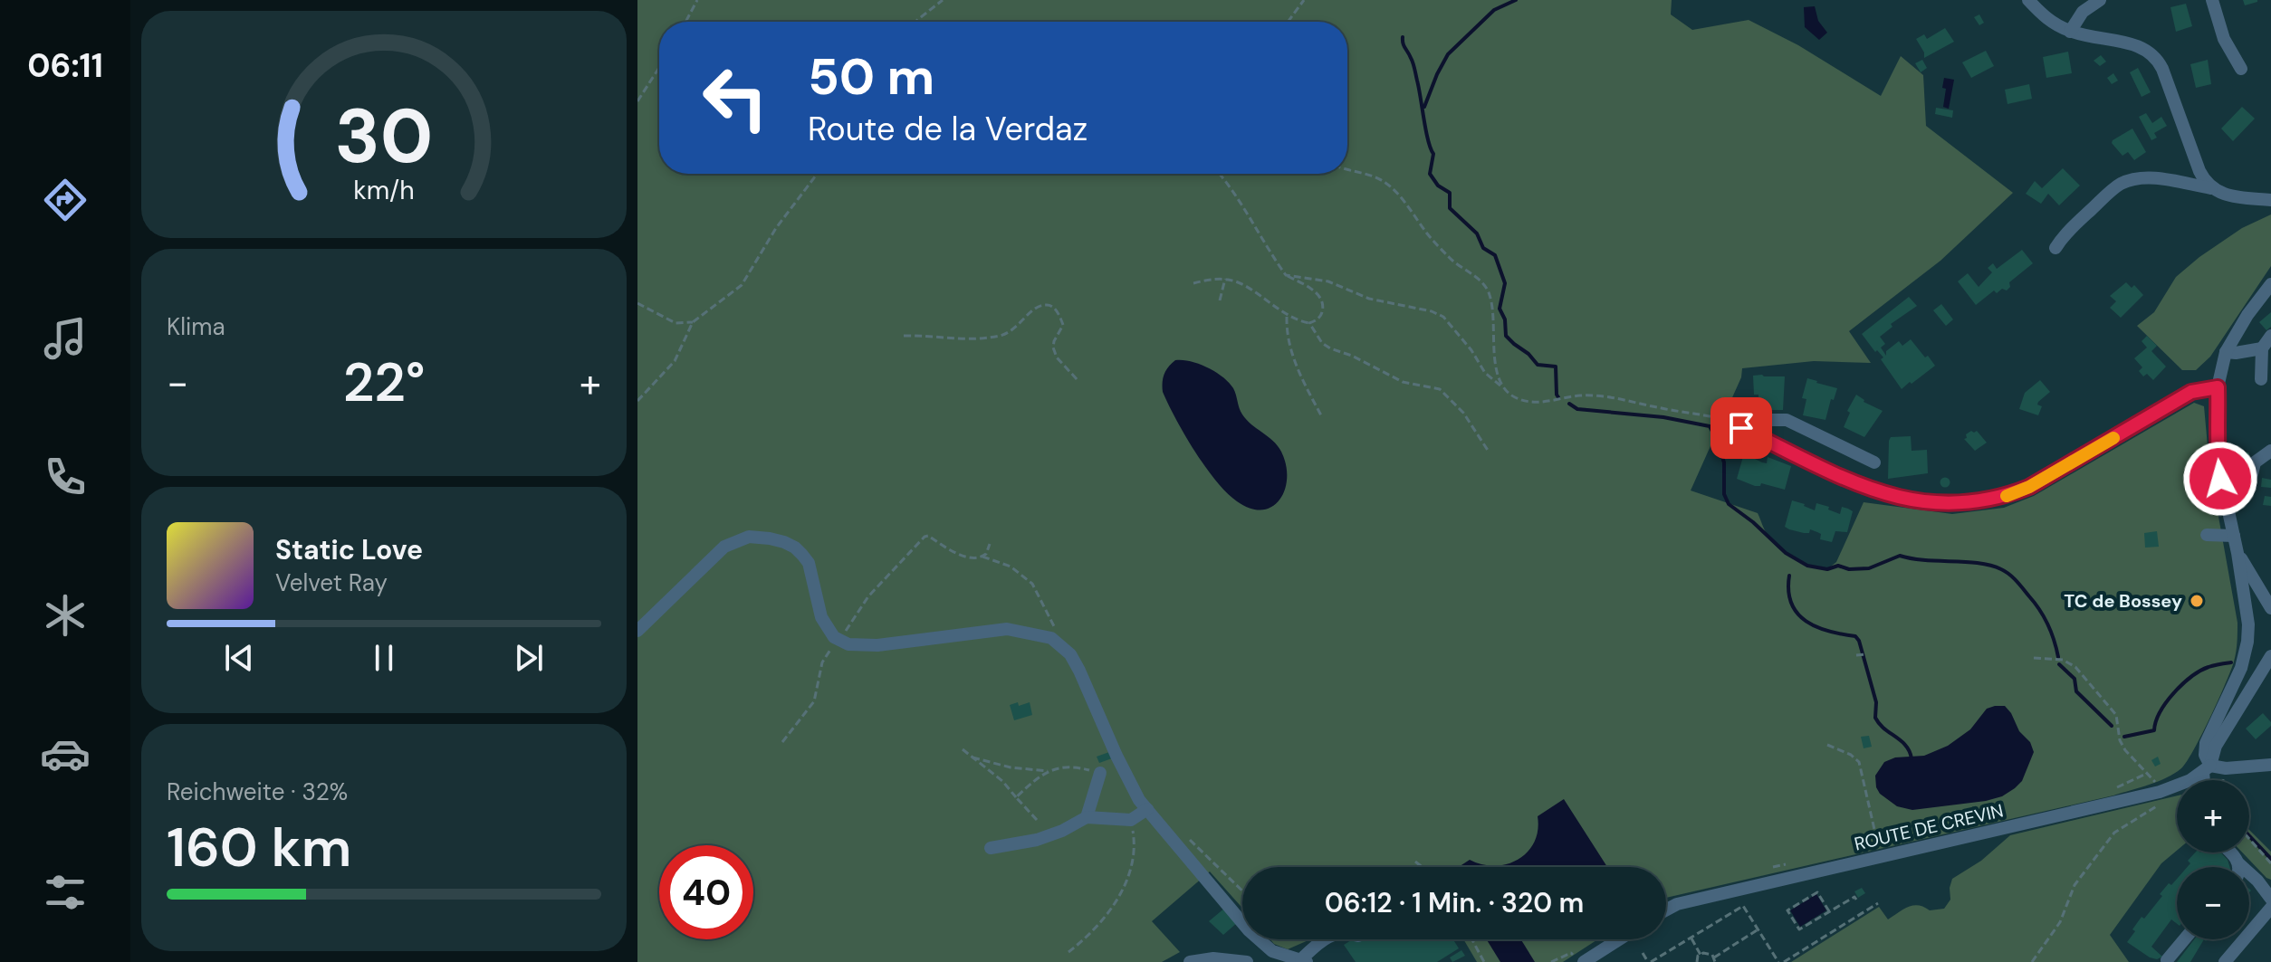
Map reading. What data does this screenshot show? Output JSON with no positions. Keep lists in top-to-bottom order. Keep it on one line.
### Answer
{"streets":{"street":["ROUTE DE CREVIN"]},"places":["TC de Bossey"],"page":{"tabs":"06:11","turn":["50 m","Route de la Verdaz"],"tile":["Klima",["Reichweite · 32%","160 km"]],"heat":["−","22°","+"],"song":["Static Love","Velvet Ray"],"map_buttons":["+","−"],"limit":"40","trip":"06:12 · 1 Min. · 320 m","gauge":["30","km/h"]}}
